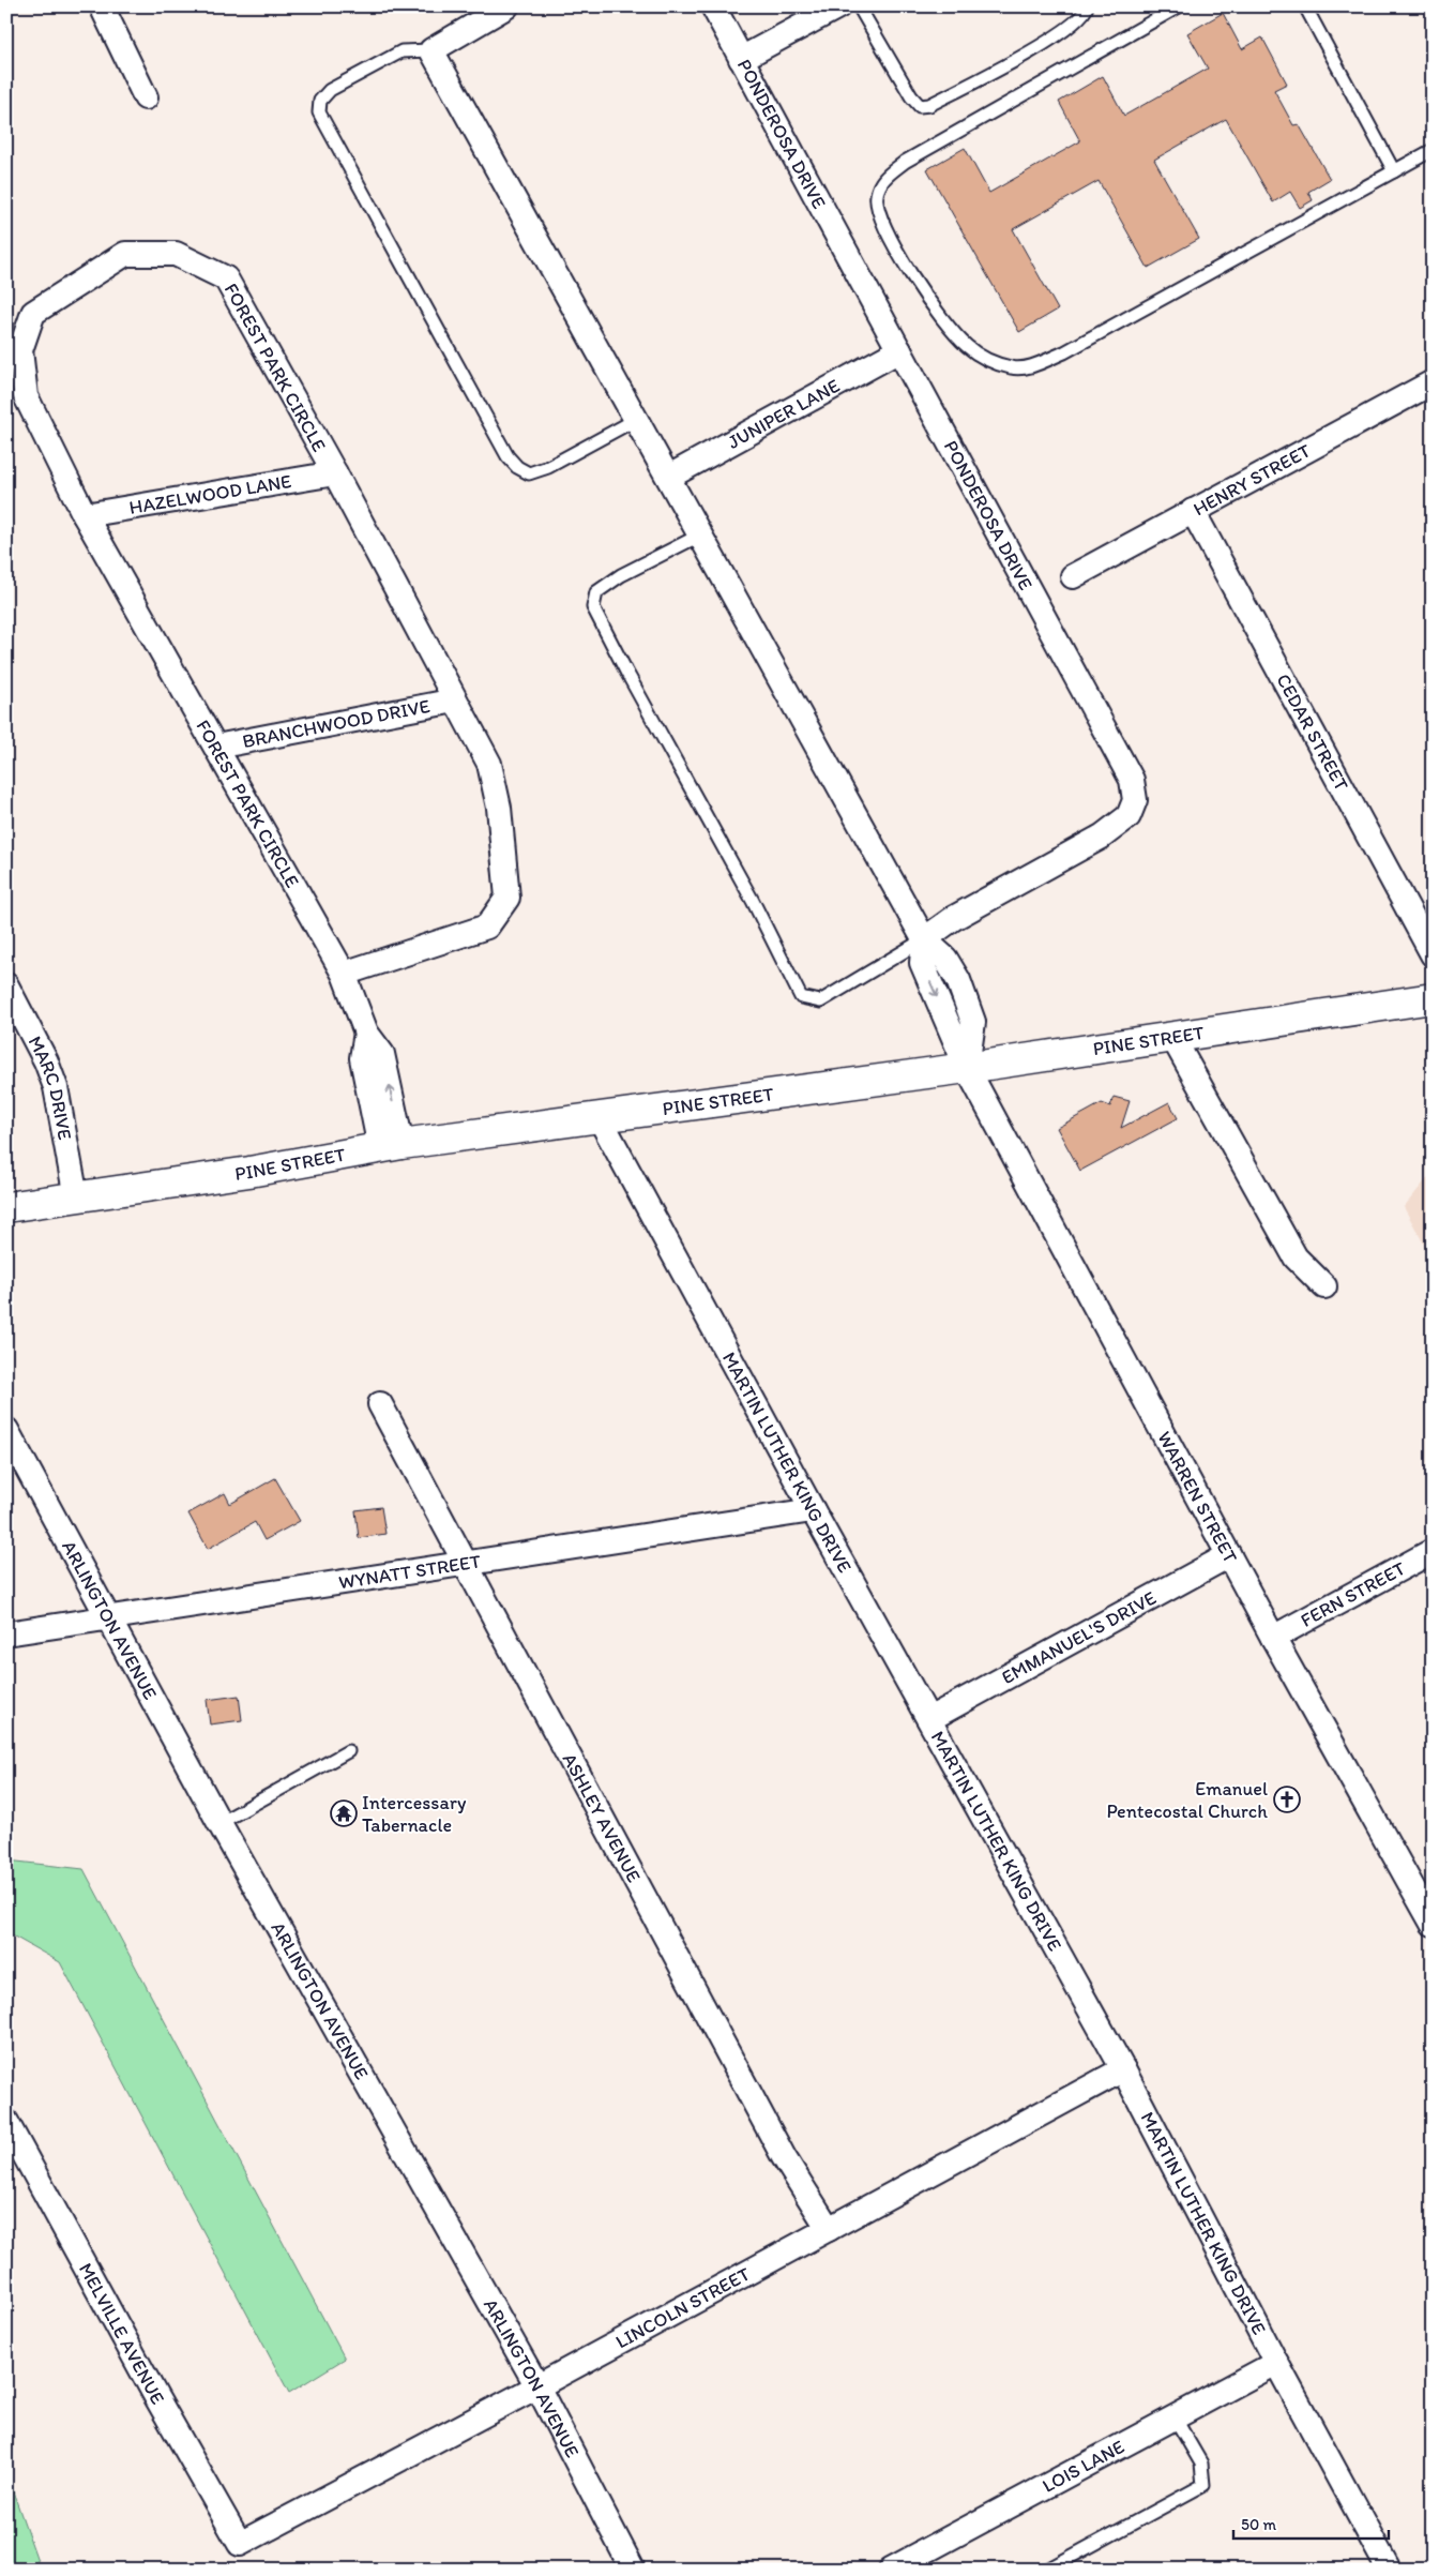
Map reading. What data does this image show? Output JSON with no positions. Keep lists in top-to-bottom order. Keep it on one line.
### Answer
{"streets":{"street":["PONDEROSA DRIVE","FOREST PARK CIRCLE","JUNIPER LANE","HENRY STREET","HAZELWOOD LANE","BRANCHWOOD DRIVE","CEDAR STREET","PINE STREET","MARC DRIVE","MARTIN LUTHER KING DRIVE","WARREN STREET","WYNATT STREET","FERN STREET","ARLINGTON AVENUE","EMMANUEL'S DRIVE","ASHLEY AVENUE","LINCOLN STREET","MELVILLE AVENUE","LOIS LANE"]},"crossings":[["PONDEROSA DRIVE","JUNIPER LANE"],["FOREST PARK CIRCLE","HAZELWOOD LANE"],["FOREST PARK CIRCLE","BRANCHWOOD DRIVE"],["FOREST PARK CIRCLE","PINE STREET"],["HENRY STREET","CEDAR STREET"],["PINE STREET","MARC DRIVE"],["PINE STREET","MARTIN LUTHER KING DRIVE"],["PINE STREET","WARREN STREET"],["MARTIN LUTHER KING DRIVE","WYNATT STREET"],["MARTIN LUTHER KING DRIVE","EMMANUEL'S DRIVE"],["MARTIN LUTHER KING DRIVE","LINCOLN STREET"],["MARTIN LUTHER KING DRIVE","LOIS LANE"],["WARREN STREET","FERN STREET"],["WARREN STREET","EMMANUEL'S DRIVE"],["WYNATT STREET","ARLINGTON AVENUE"],["WYNATT STREET","ASHLEY AVENUE"],["ARLINGTON AVENUE","LINCOLN STREET"],["ASHLEY AVENUE","LINCOLN STREET"],["LINCOLN STREET","MELVILLE AVENUE"]],"places":{"church":["Emanuel Pentecostal Church"],"temple":["Intercessary Tabernacle"]},"scale_bar":"50 m"}
